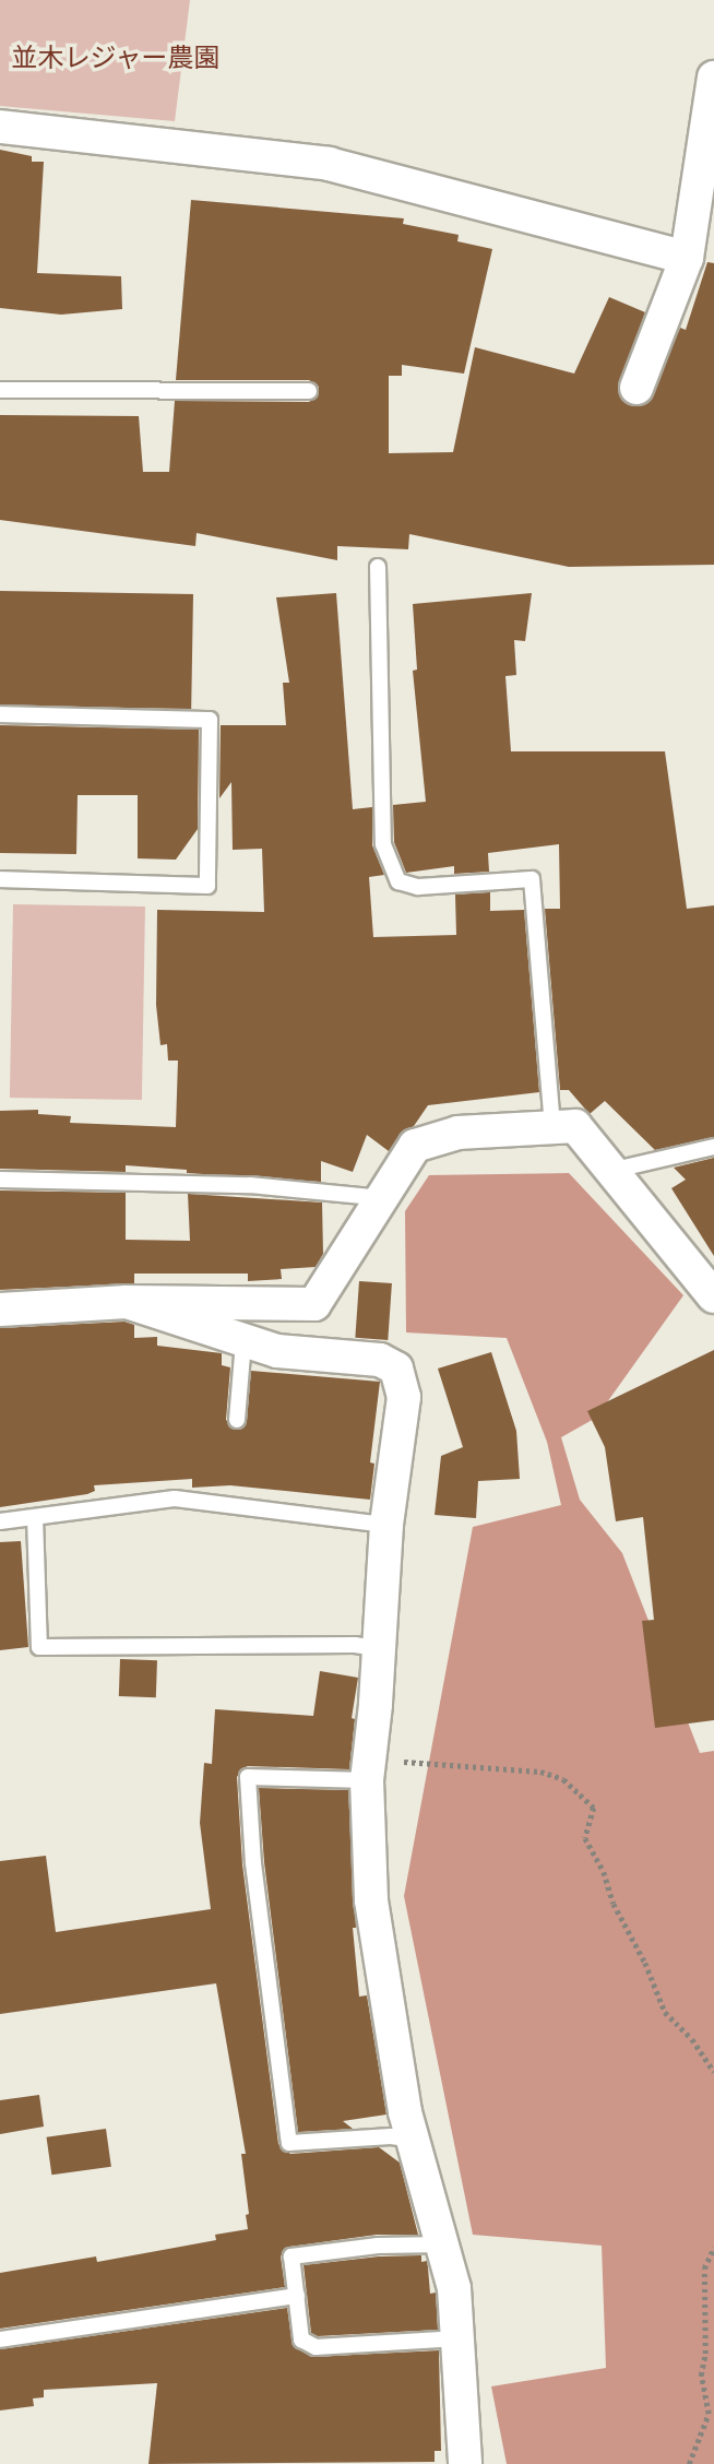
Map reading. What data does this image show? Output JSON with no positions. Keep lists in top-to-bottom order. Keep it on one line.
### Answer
{"parks":["並木レジャー農園"]}
